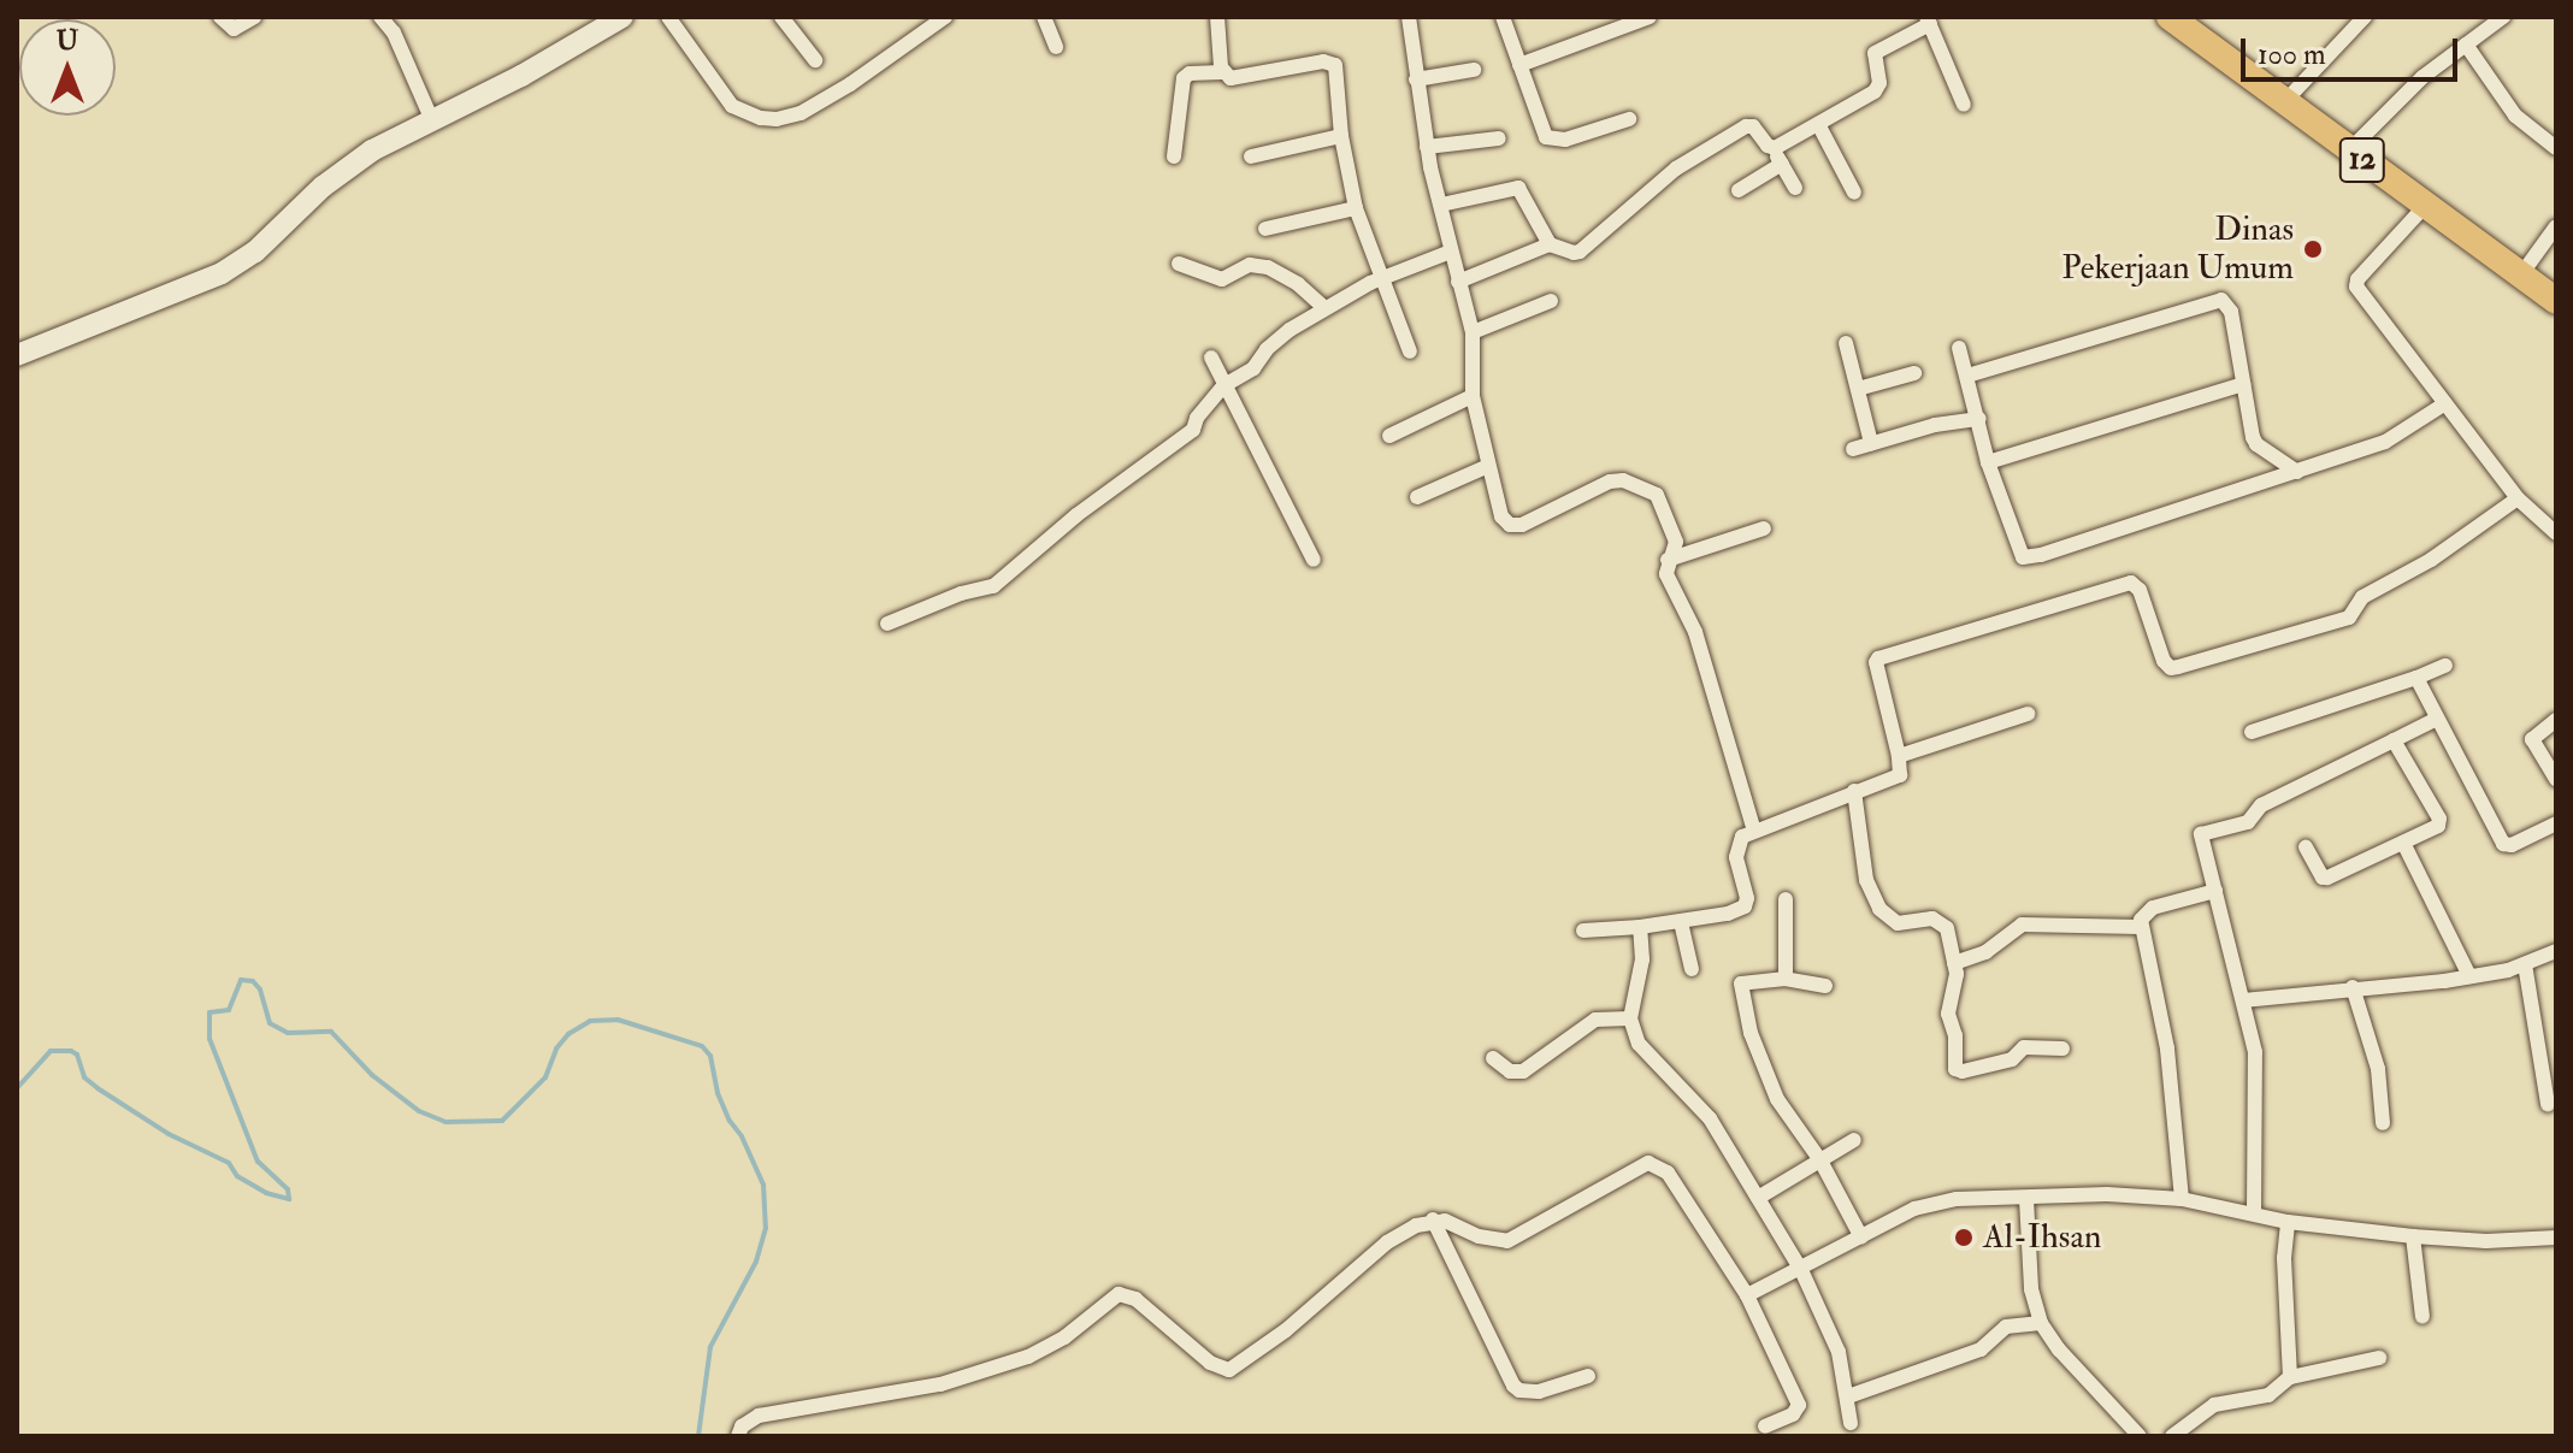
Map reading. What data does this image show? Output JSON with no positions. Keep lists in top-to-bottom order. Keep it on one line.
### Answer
{"streets":{"highway":["12"]},"places":["Dinas Pekerjaan Umum","Al-Ihsan"],"scale_bar":"100 m","north":"top"}
